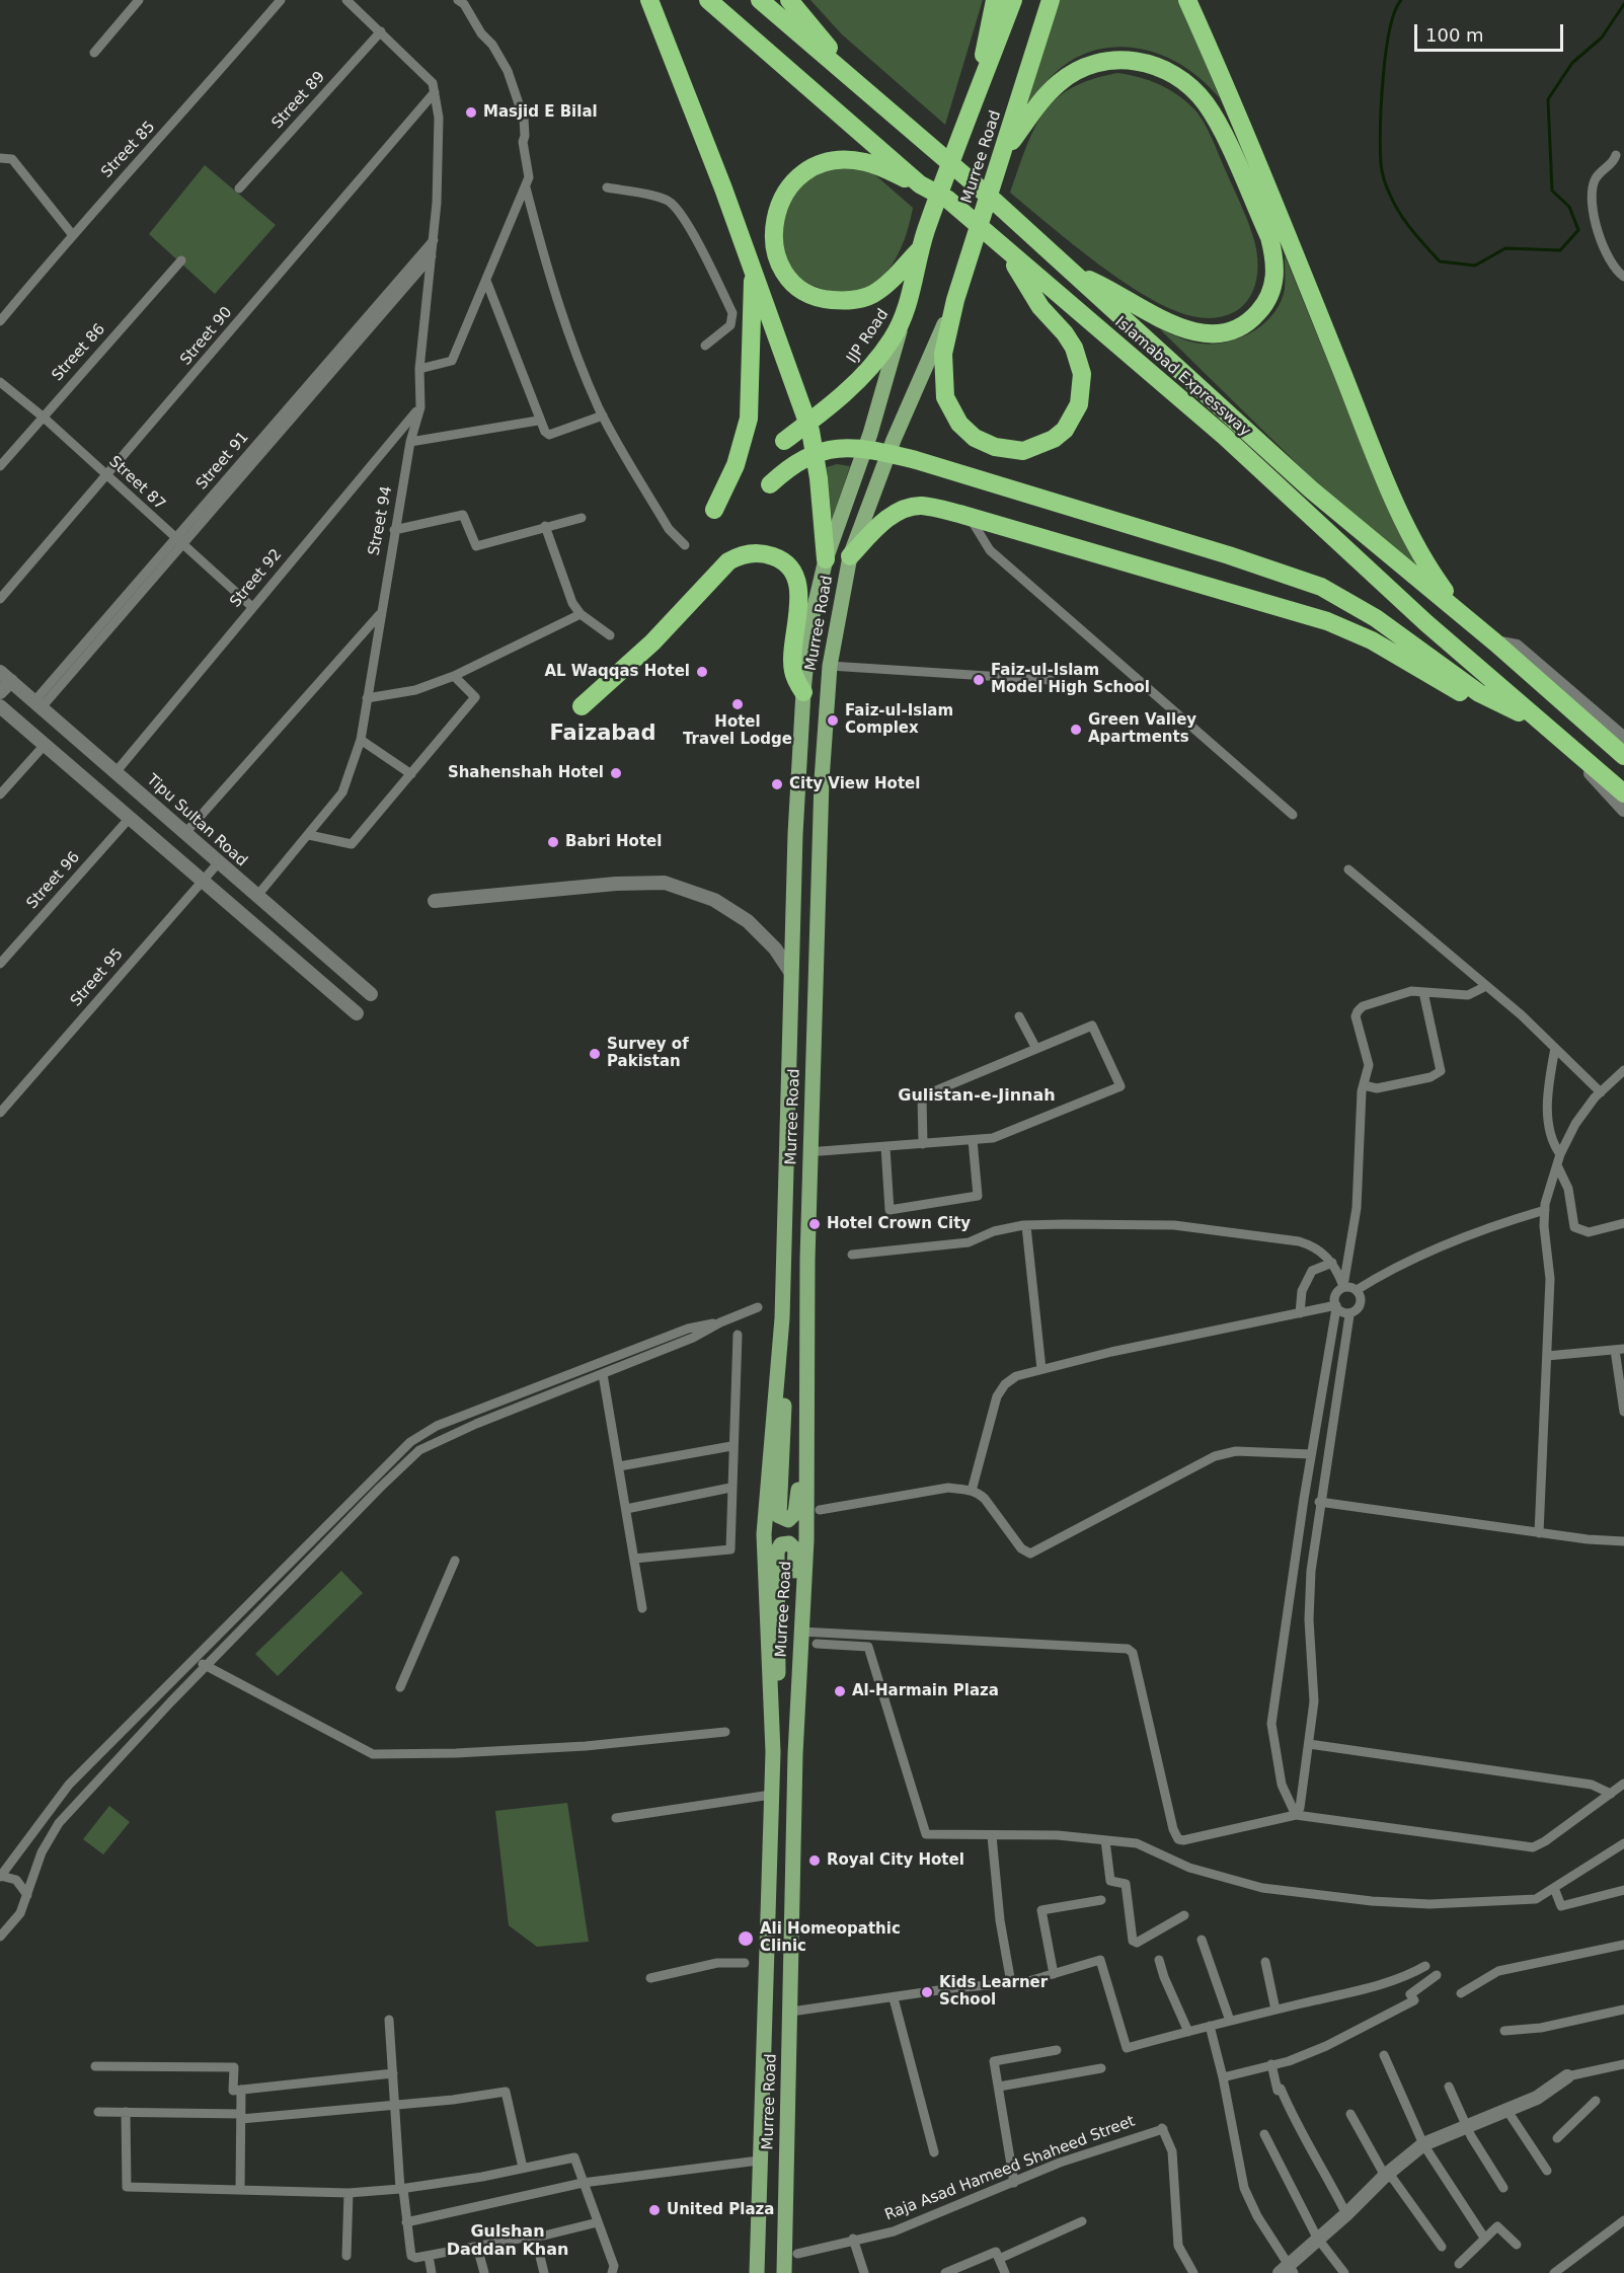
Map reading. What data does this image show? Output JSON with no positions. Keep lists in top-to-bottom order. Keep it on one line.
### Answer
{"streets":{"highway":["Murree Road","IJP Road","Islamabad Expressway"],"street":["Street 89","Street 85","Street 90","Street 86","Street 91","Street 87","Street 94","Street 92","Tipu Sultan Road","Street 96","Street 95","Raja Asad Hameed Shaheed Street"]},"crossings":[["Murree Road","IJP Road"],["Street 90","Street 87"],["Street 90","Street 94"],["Street 86","Street 87"],["Street 91","Street 87"],["Street 91","Street 94"],["Street 91","Tipu Sultan Road"],["Street 87","Street 92"],["Street 94","Street 92"],["Street 94","Tipu Sultan Road"],["Street 92","Tipu Sultan Road"],["Tipu Sultan Road","Street 95"]],"districts":["Faizabad","Gulistan-e-Jinnah","Gulshan Daddan Khan"],"places":["Masjid E Bilal","AL Waqqas Hotel","Faiz-ul-Islam Model High School","Hotel Travel Lodge","Faiz-ul-Islam Complex","Green Valley Apartments","Shahenshah Hotel","City View Hotel","Babri Hotel","Survey of Pakistan","Hotel Crown City","Al-Harmain Plaza","Royal City Hotel","Ali Homeopathic Clinic","Kids Learner School","United Plaza"],"scale_bar":"100 m"}
